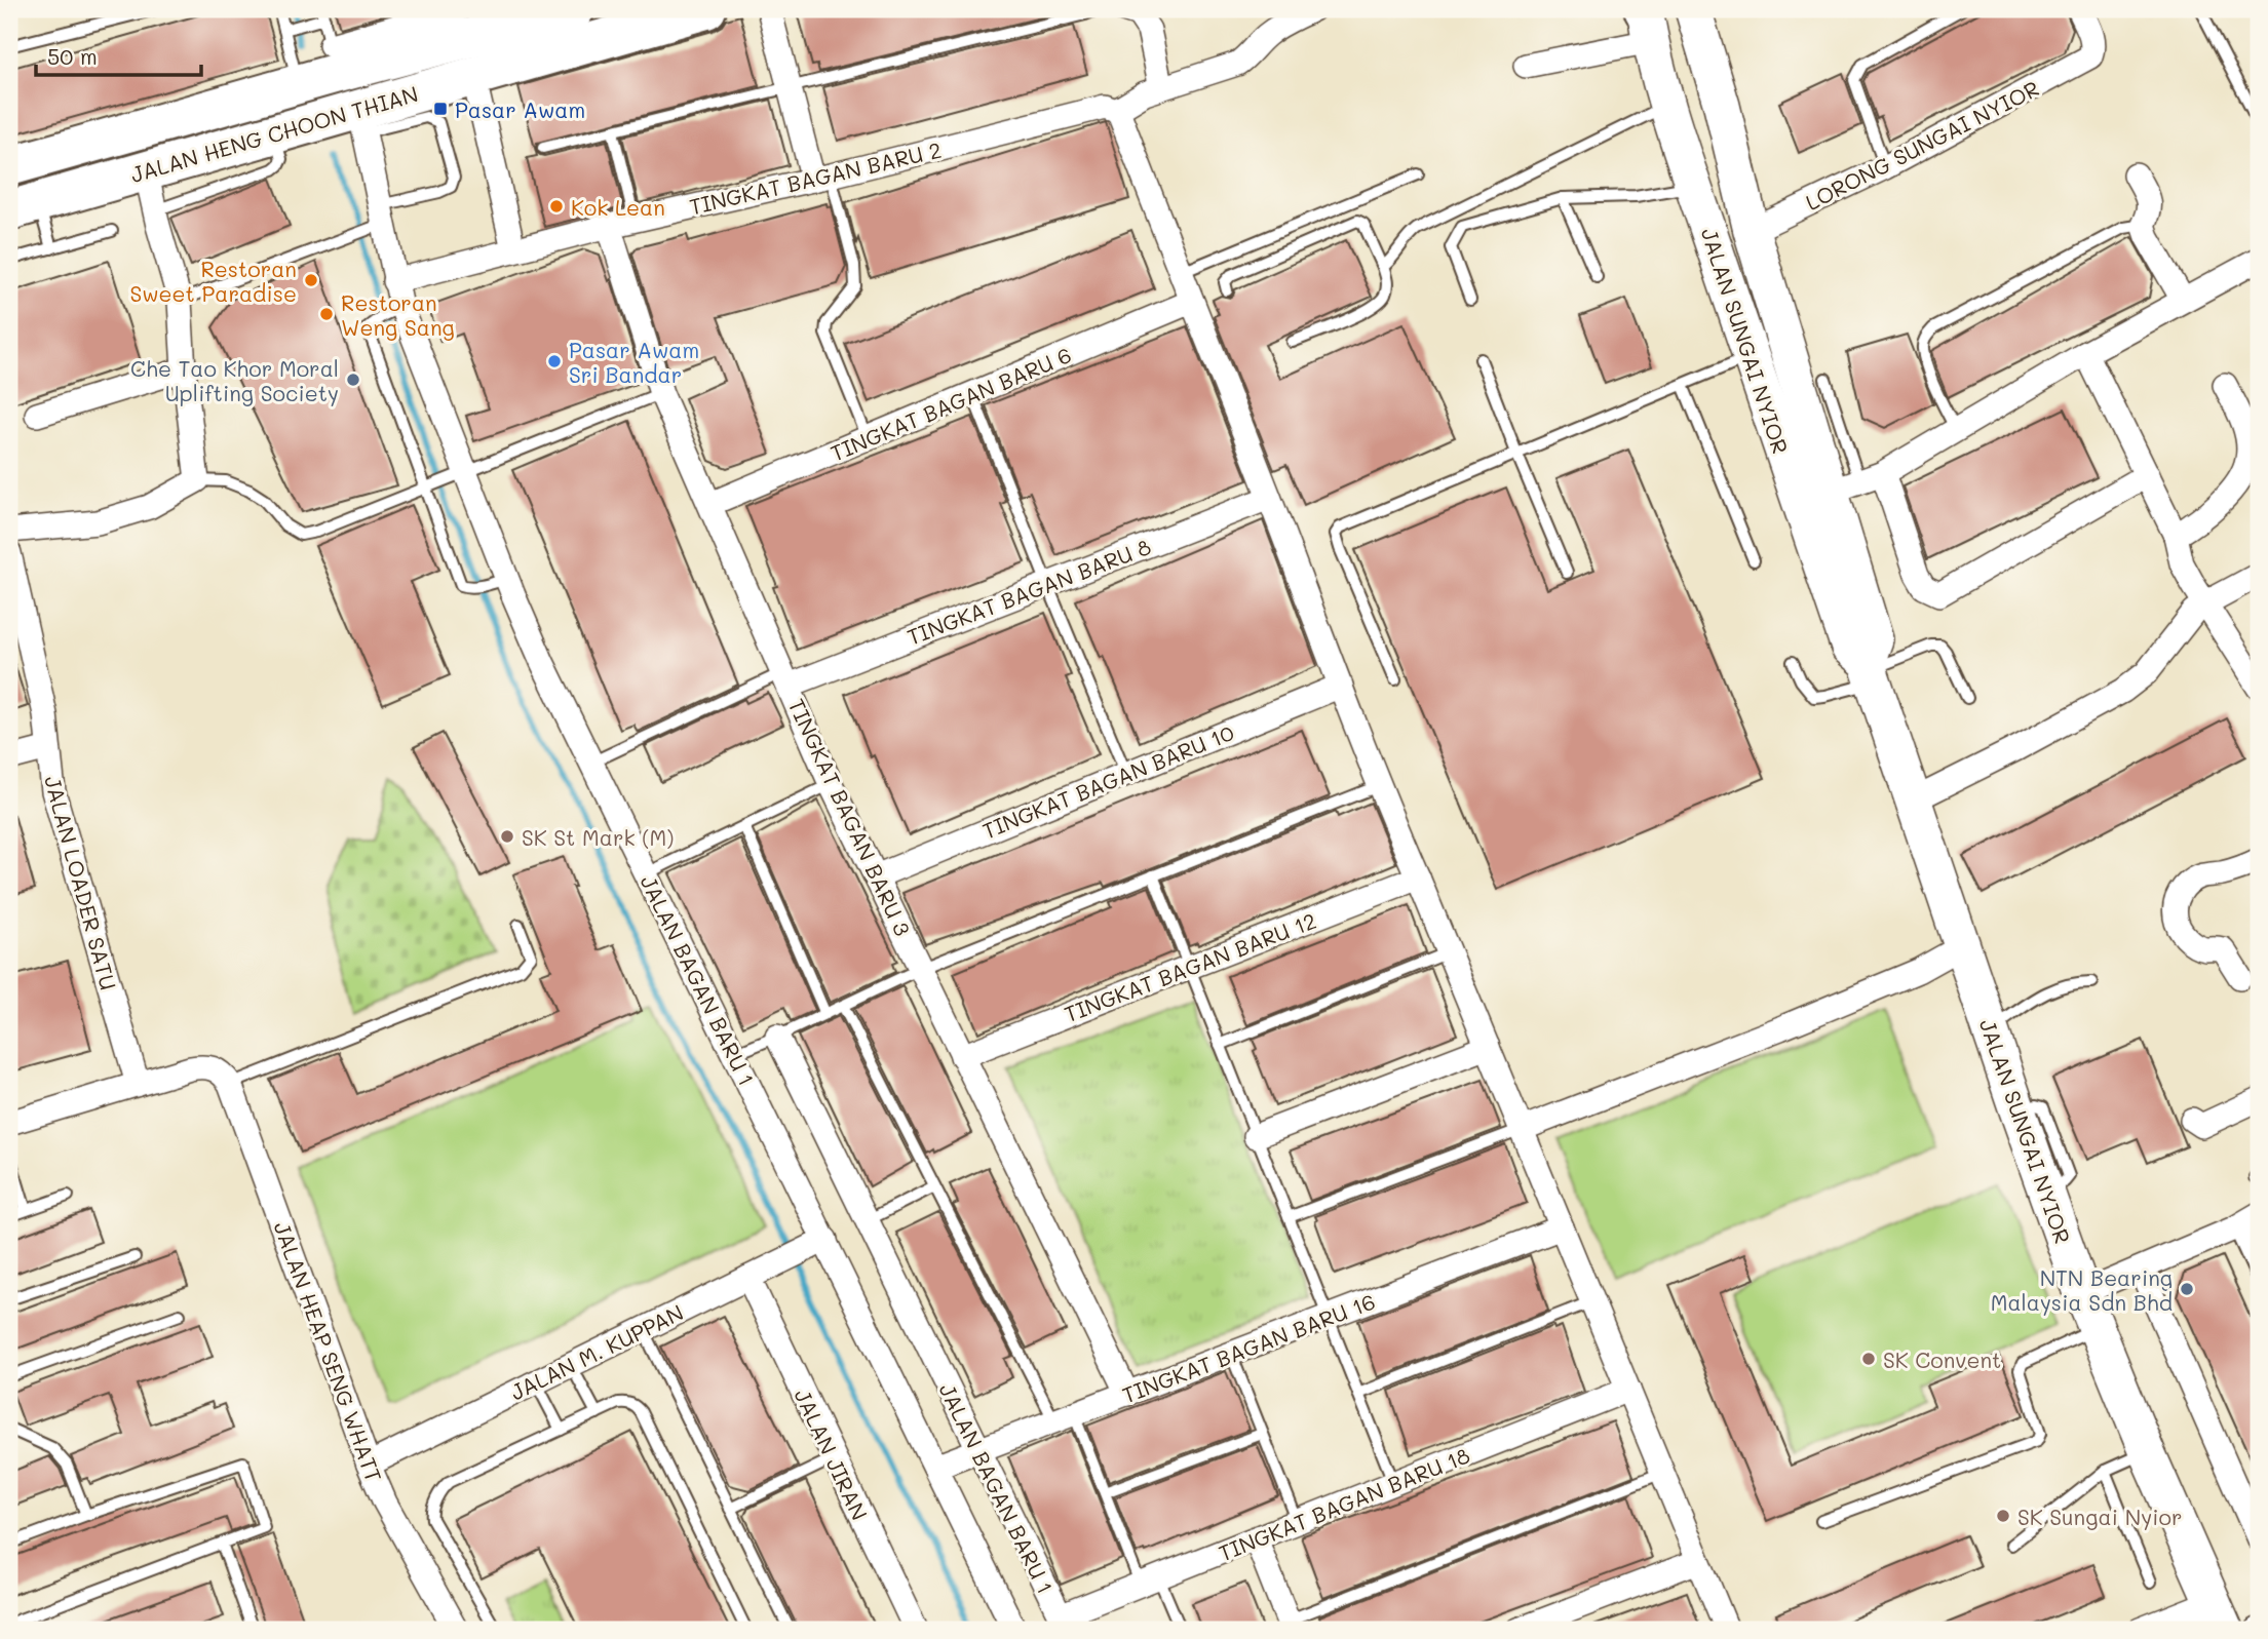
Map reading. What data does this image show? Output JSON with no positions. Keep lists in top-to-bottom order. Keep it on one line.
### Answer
{"streets":{"highway":["JALAN HENG CHOON THIAN"],"main road":["JALAN SUNGAI NYIOR"],"street":["LORONG SUNGAI NYIOR","TINGKAT BAGAN BARU 2","TINGKAT BAGAN BARU 6","TINGKAT BAGAN BARU 8","TINGKAT BAGAN BARU 10","TINGKAT BAGAN BARU 3","JALAN LOADER SATU","TINGKAT BAGAN BARU 12","JALAN BAGAN BARU 1","TINGKAT BAGAN BARU 16","JALAN HEAP SENG WHATT","JALAN M. KUPPAN","JALAN JIRAN","TINGKAT BAGAN BARU 18"]},"crossings":[["JALAN HENG CHOON THIAN","JALAN BAGAN BARU 1"],["LORONG SUNGAI NYIOR","JALAN SUNGAI NYIOR"],["TINGKAT BAGAN BARU 2","TINGKAT BAGAN BARU 3"],["TINGKAT BAGAN BARU 2","JALAN BAGAN BARU 1"],["TINGKAT BAGAN BARU 6","TINGKAT BAGAN BARU 3"],["TINGKAT BAGAN BARU 8","TINGKAT BAGAN BARU 3"],["TINGKAT BAGAN BARU 10","TINGKAT BAGAN BARU 3"],["TINGKAT BAGAN BARU 3","TINGKAT BAGAN BARU 12"],["TINGKAT BAGAN BARU 3","TINGKAT BAGAN BARU 16"],["JALAN BAGAN BARU 1","TINGKAT BAGAN BARU 16"],["JALAN BAGAN BARU 1","JALAN M. KUPPAN"],["JALAN BAGAN BARU 1","TINGKAT BAGAN BARU 18"],["JALAN HEAP SENG WHATT","JALAN M. KUPPAN"],["JALAN M. KUPPAN","JALAN JIRAN"]],"places":{"transit":["Pasar Awam"],"other":["Kok Lean","Restoran Sweet Paradise","Restoran Weng Sang","Pasar Awam Sri Bandar","Che Tao Khor Moral Uplifting Society","SK St Mark (M)","NTN Bearing Malaysia Sdn Bhd","SK Convent","SK Sungai Nyior"]},"scale_bar":"50 m"}
